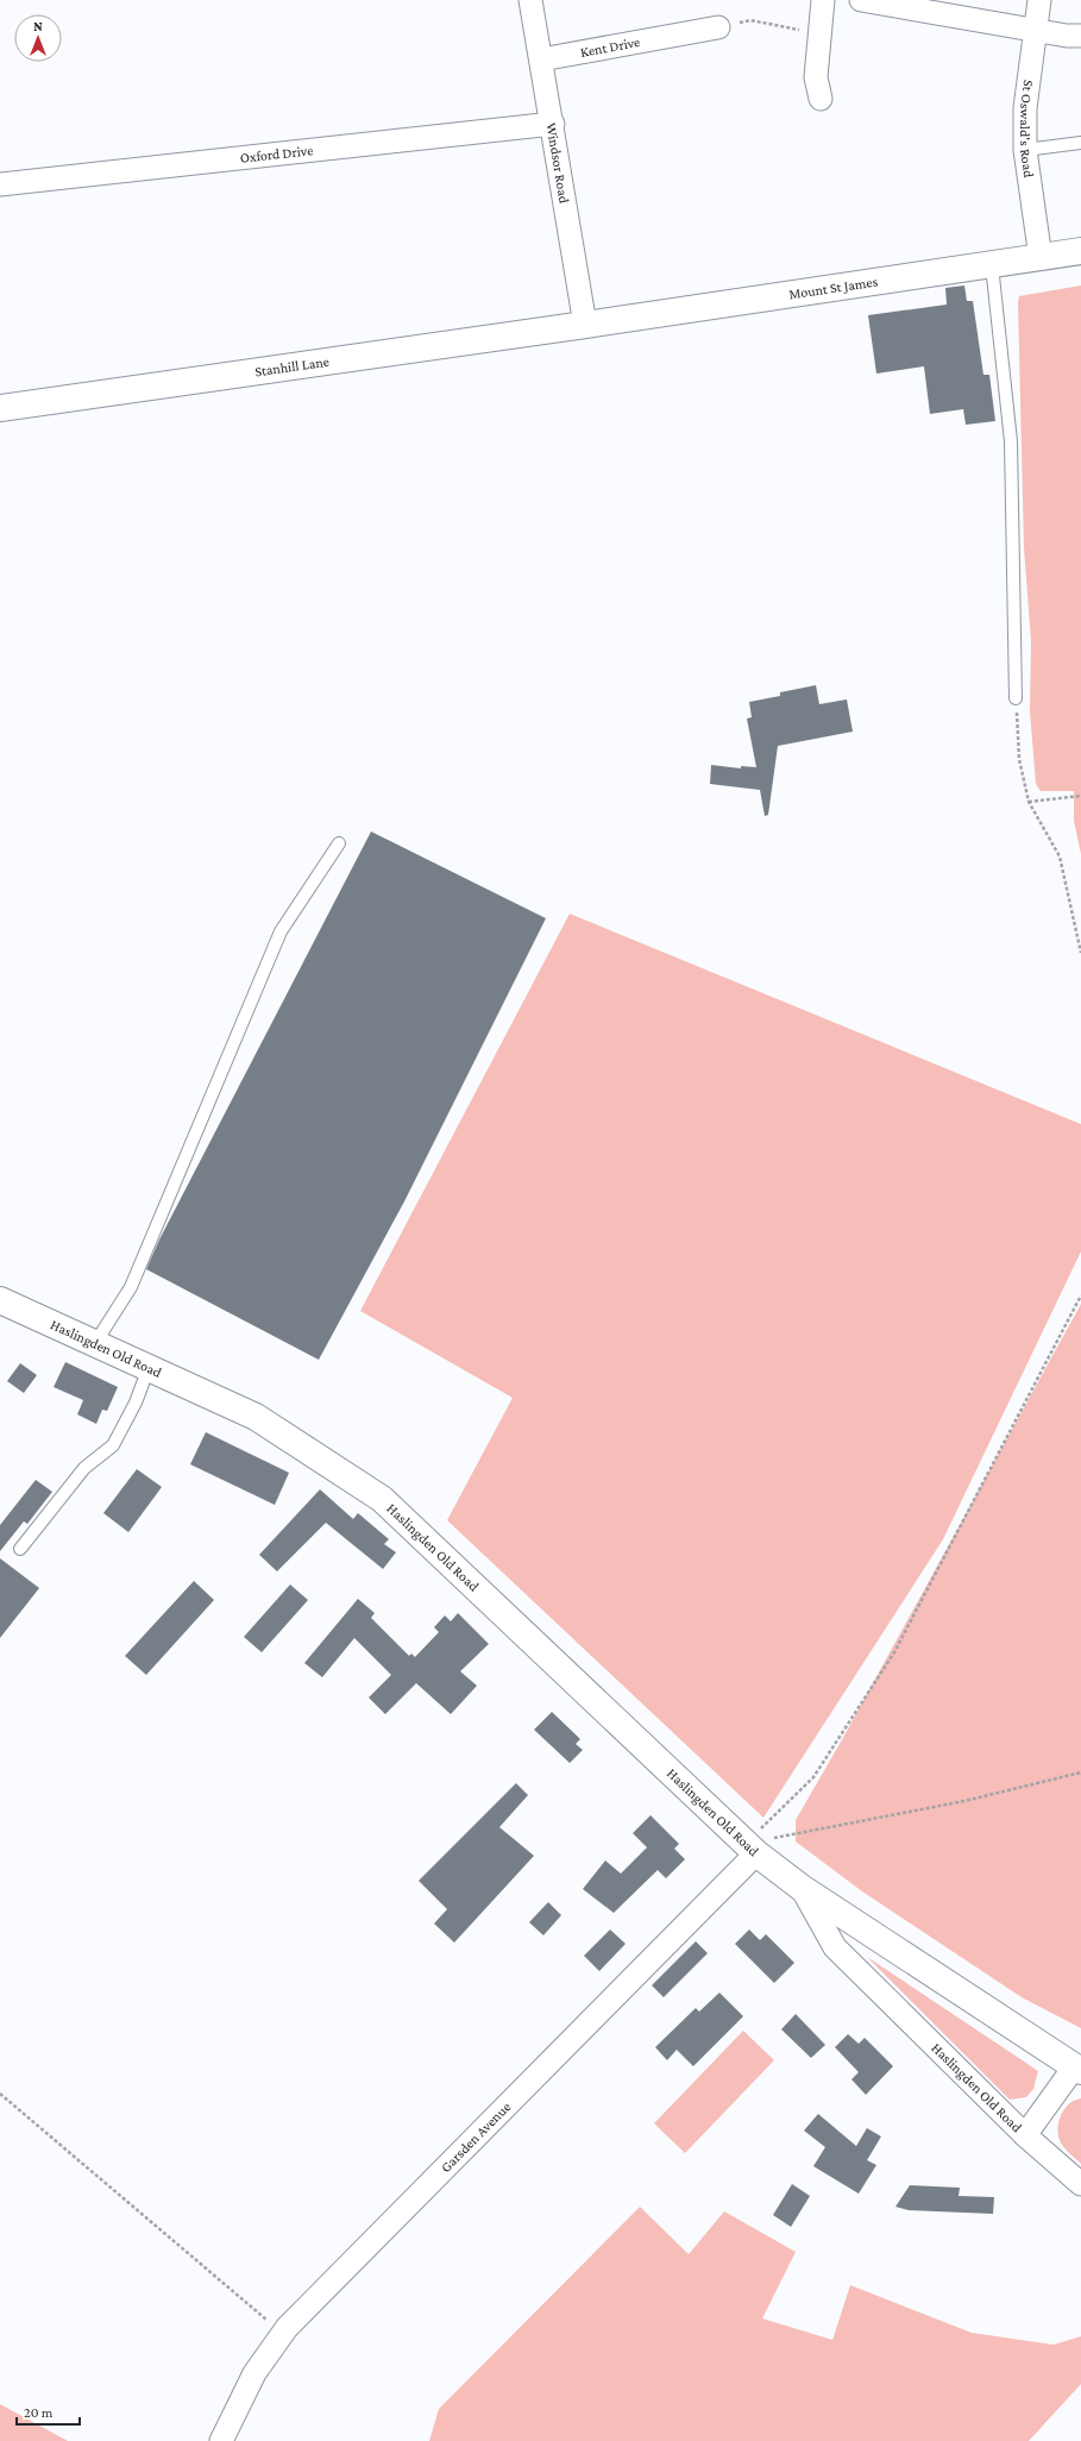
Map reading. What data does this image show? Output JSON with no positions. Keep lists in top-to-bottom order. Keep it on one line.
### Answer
{"streets":{"main road":["Mount St James","Stanhill Lane","Haslingden Old Road"],"street":["Kent Drive","St Oswald's Road","Oxford Drive","Windsor Road","Garsden Avenue"]},"crossings":[["Kent Drive","Windsor Road"],["St Oswald's Road","Mount St James"],["Oxford Drive","Windsor Road"],["Windsor Road","Mount St James"],["Windsor Road","Stanhill Lane"],["Mount St James","Stanhill Lane"],["Haslingden Old Road","Garsden Avenue"]],"scale_bar":"20 m","north":"top"}
